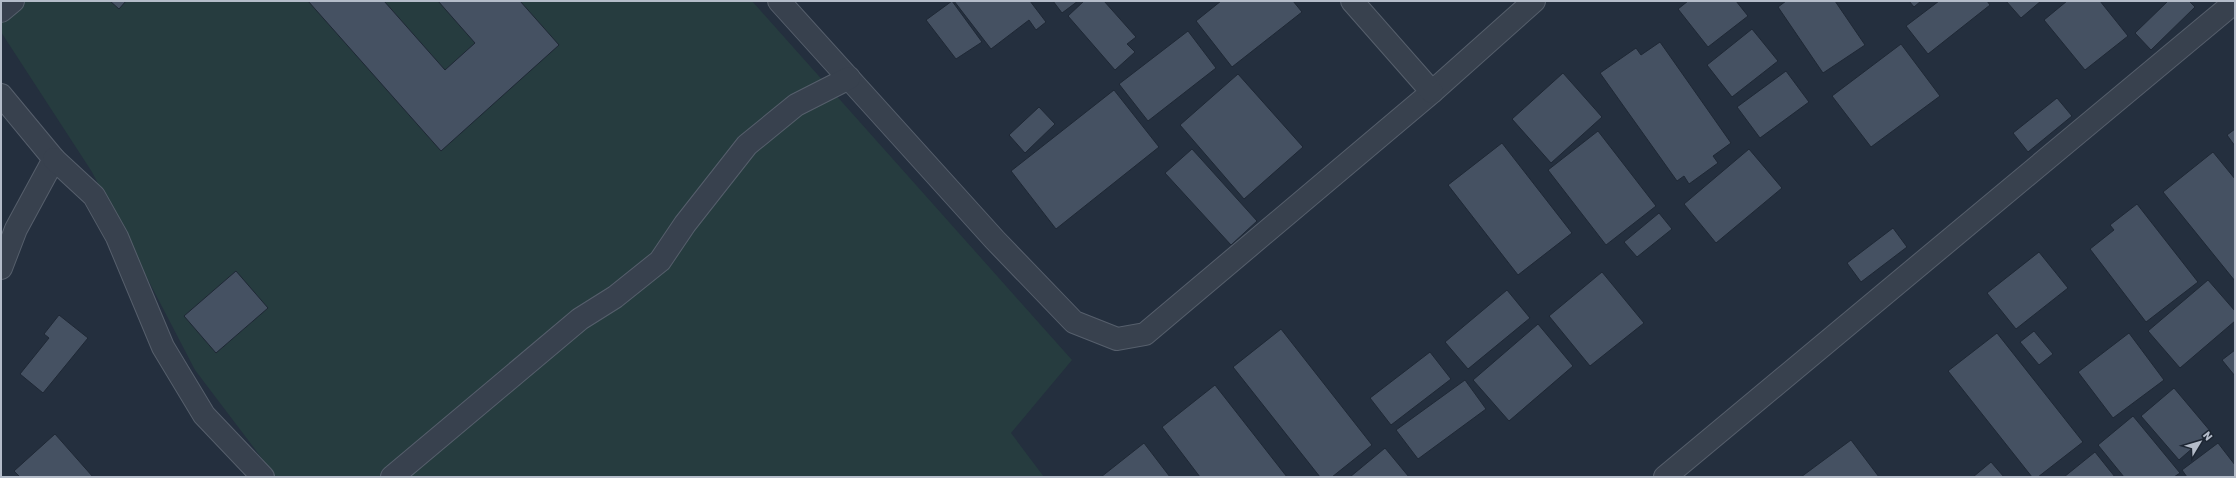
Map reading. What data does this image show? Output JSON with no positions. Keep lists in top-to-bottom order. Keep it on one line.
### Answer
{"north":"top right"}
